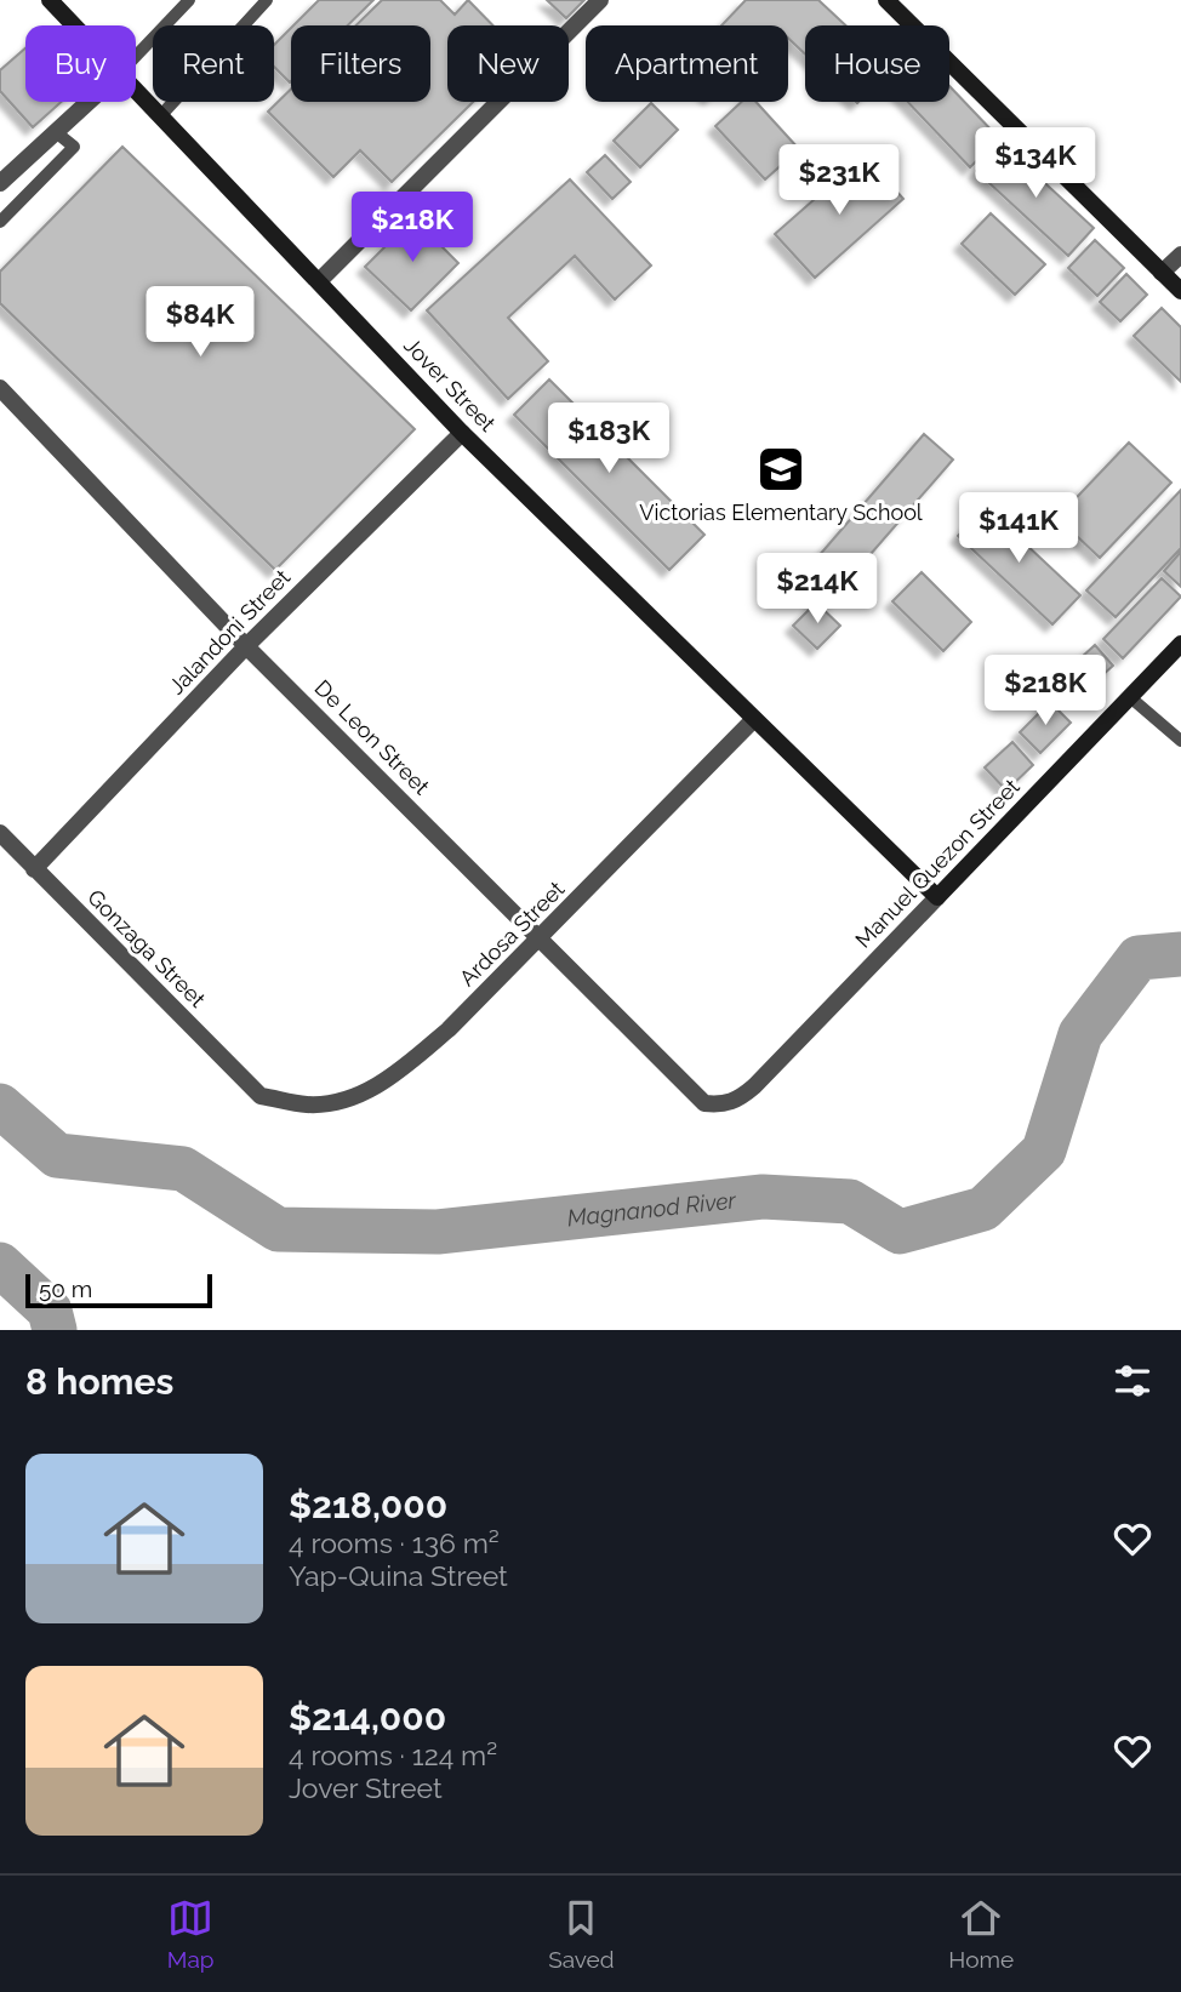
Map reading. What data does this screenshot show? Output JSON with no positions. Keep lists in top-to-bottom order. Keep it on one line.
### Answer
{"streets":{"street":["Jover Street","Jalandoni Street","De Leon Street","Manuel Quezon Street","Ardosa Street","Gonzaga Street"]},"crossings":[["Jover Street","Jalandoni Street"],["Jover Street","Manuel Quezon Street"],["Jover Street","Ardosa Street"],["Jalandoni Street","De Leon Street"],["Jalandoni Street","Gonzaga Street"],["De Leon Street","Manuel Quezon Street"],["De Leon Street","Ardosa Street"],["Ardosa Street","Gonzaga Street"]],"water":["Magnanod River"],"places":{"school or university":["Victorias Elementary School"]},"scale_bar":"50 m","page":{"chip":["Buy","Rent","Filters","New","Apartment","House"],"price":["$134K","$231K","$218K","$84K","$183K","$141K","$214K","$218K"],"scale":"50 m","heading":"8 homes","list":[{"name":"$218,000","note":"4 rooms · 136 m² · Yap-Quina Street"},{"name":"$214,000","note":"4 rooms · 124 m² · Jover Street"}],"tabs":["Map","Saved","Home"]}}
